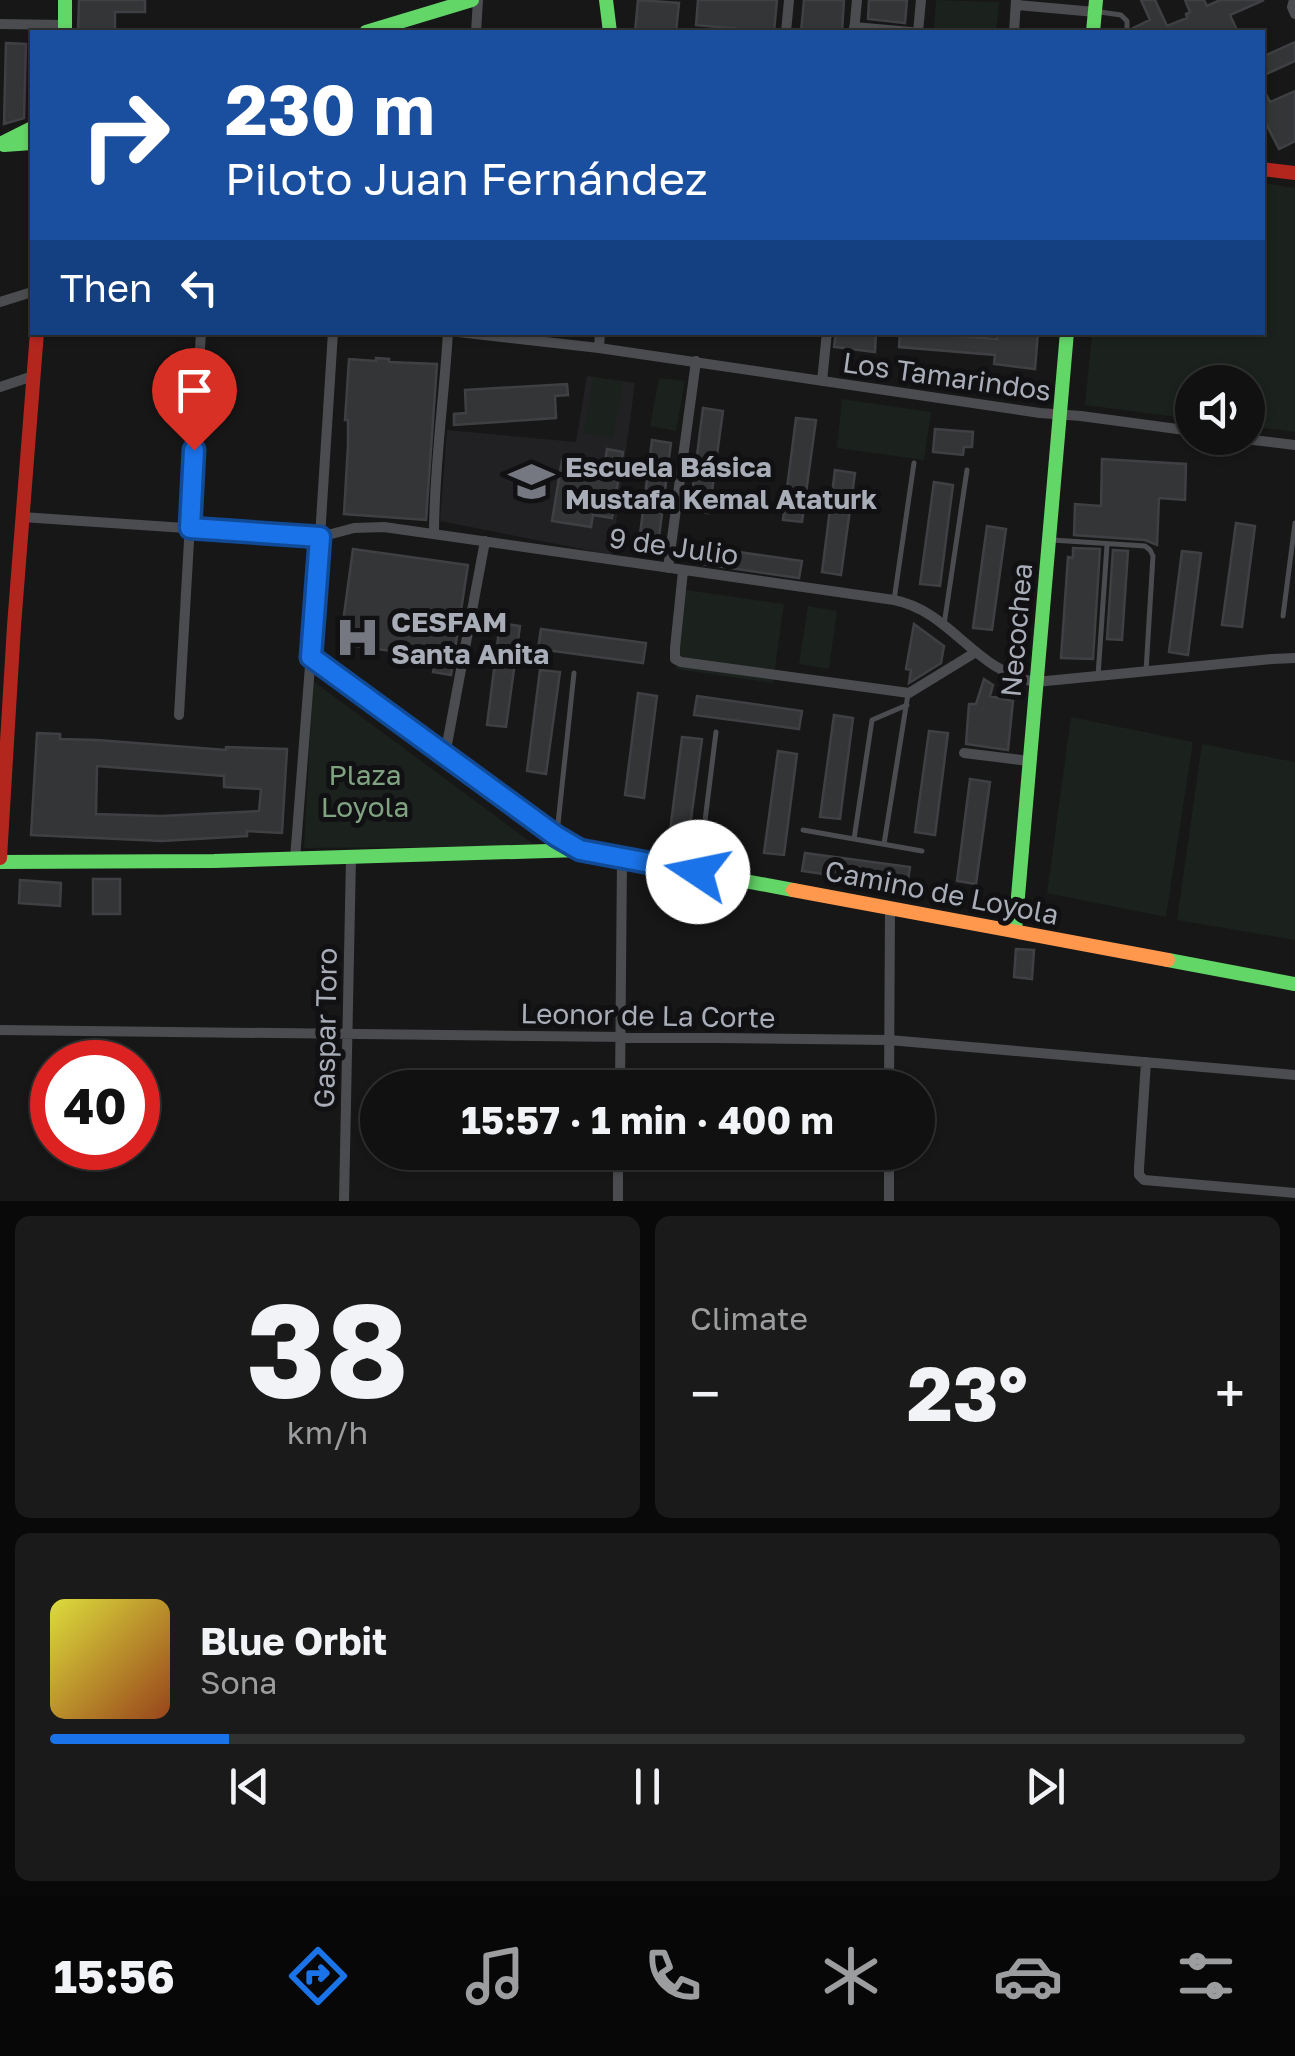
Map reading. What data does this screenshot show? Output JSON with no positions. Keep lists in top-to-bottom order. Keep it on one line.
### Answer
{"streets":{"street":["Los Tamarindos","9 de Julio","Necochea","Camino de Loyola","Leonor de La Corte","Gaspar Toro"]},"crossings":[["Los Tamarindos","Necochea"],["9 de Julio","Necochea"],["Necochea","Camino de Loyola"],["Camino de Loyola","Gaspar Toro"],["Leonor de La Corte","Gaspar Toro"]],"parks":["Plaza Loyola"],"places":{"school or university":["Escuela Básica Mustafa Kemal Ataturk"],"hospital":["CESFAM Santa Anita"]},"page":{"turn":["230 m","Piloto Juan Fernández"],"then":"Then","limit":"40","trip":"15:57 · 1 min · 400 m","tile":[["38","km/h"],"Climate"],"heat":["−","23°","+"],"song":["Blue Orbit","Sona"],"tabs":"15:56"}}
